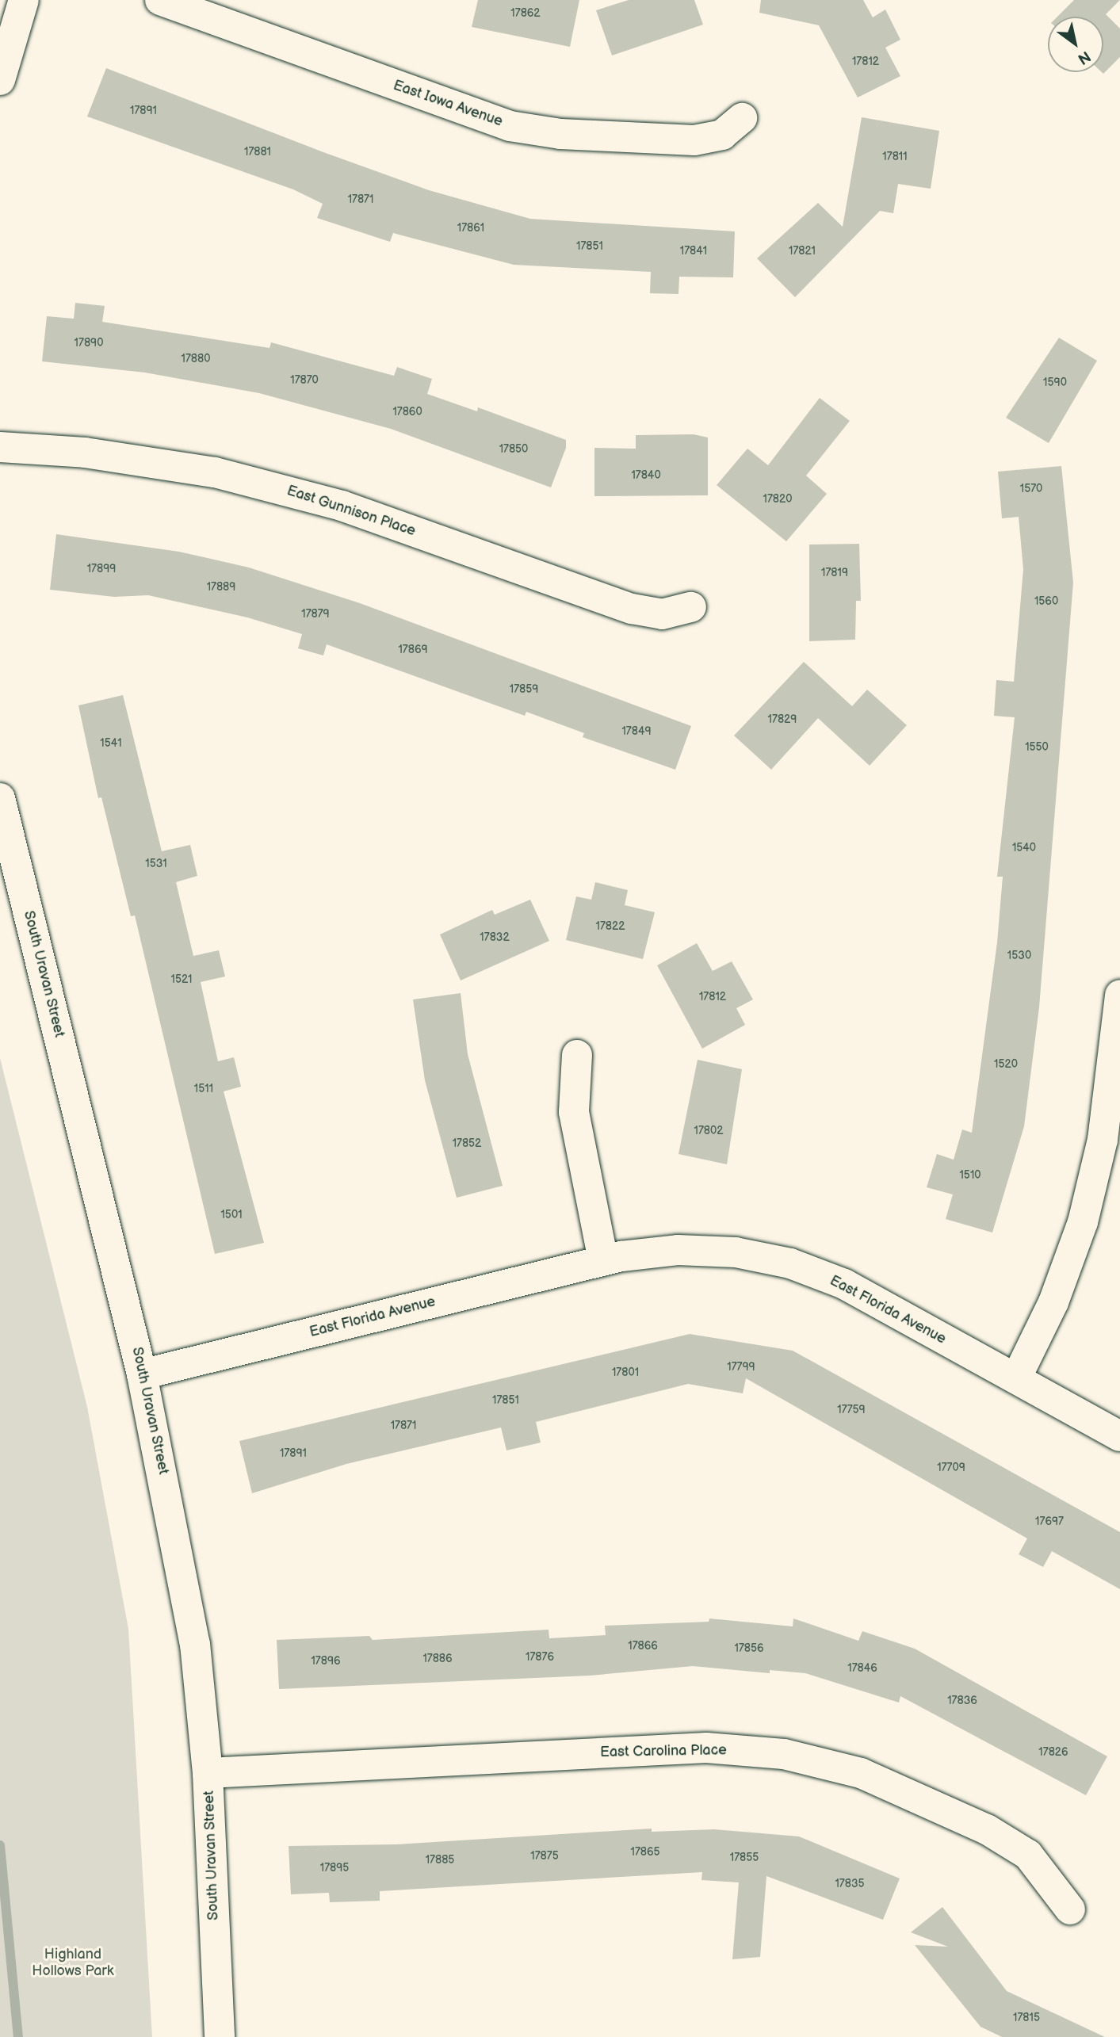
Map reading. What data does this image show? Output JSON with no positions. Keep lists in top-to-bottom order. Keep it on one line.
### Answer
{"streets":{"street":["East Iowa Avenue","East Gunnison Place","South Uravan Street","East Florida Avenue","East Carolina Place"]},"crossings":[["South Uravan Street","East Florida Avenue"],["South Uravan Street","East Carolina Place"]],"parks":["Highland Hollows Park"],"house_numbers":["17862","17812","17891","17881","17811","17871","17861","17851","17841","17821","17890","17880","17870","1590","17860","17850","17840","1570","17820","17899","17819","17889","1560","17879","17869","17859","17829","17849","1541","1550","1540","1531","17822","17832","1530","1521","17812","1520","1511","17802","17852","1510","1501","17799","17801","17851","17759","17871","17891","17709","17697","17866","17856","17876","17886","17896","17846","17836","17826","17865","17875","17855","17885","17895","17835","17815"],"north":"bottom right"}
